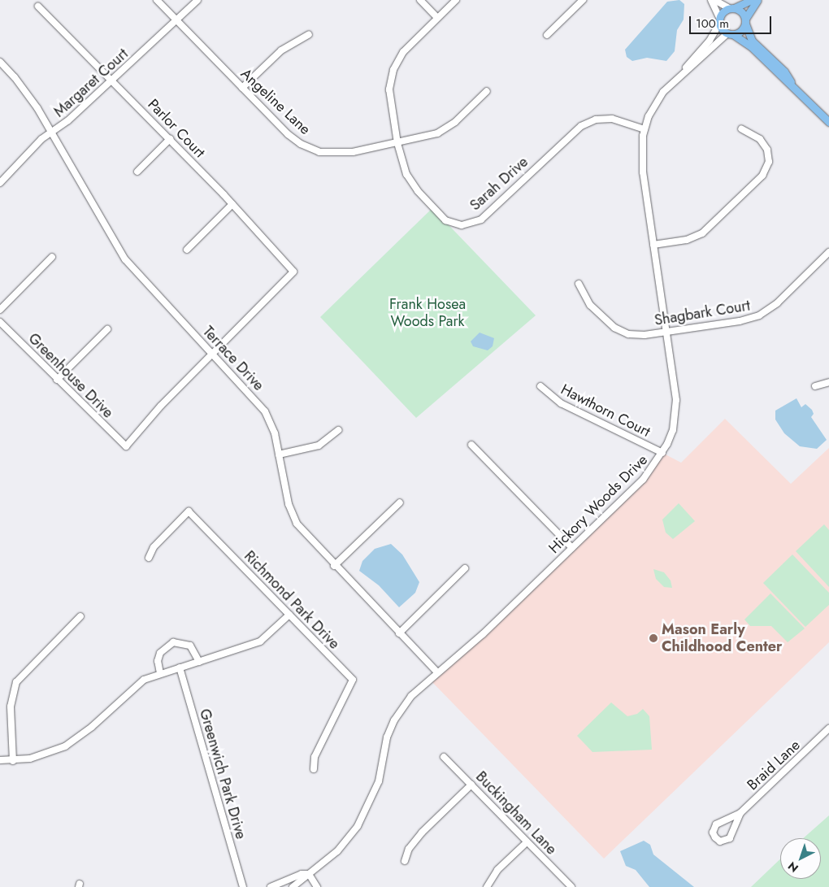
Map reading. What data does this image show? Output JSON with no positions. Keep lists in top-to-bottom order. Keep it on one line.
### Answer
{"streets":{"street":["Margaret Court","Angeline Lane","Parlor Court","Sarah Drive","Shagbark Court","Terrace Drive","Greenhouse Drive","Hawthorn Court","Hickory Woods Drive","Richmond Park Drive","Braid Lane","Greenwich Park Drive","Buckingham Lane"]},"crossings":[["Margaret Court","Angeline Lane"],["Margaret Court","Parlor Court"],["Margaret Court","Terrace Drive"],["Angeline Lane","Sarah Drive"],["Parlor Court","Terrace Drive"],["Parlor Court","Greenhouse Drive"],["Sarah Drive","Hickory Woods Drive"],["Shagbark Court","Hickory Woods Drive"],["Terrace Drive","Greenhouse Drive"],["Terrace Drive","Hickory Woods Drive"],["Hawthorn Court","Hickory Woods Drive"]],"parks":["Frank Hosea Woods Park"],"places":["Mason Early Childhood Center"],"scale_bar":"100 m","north":"bottom left"}
